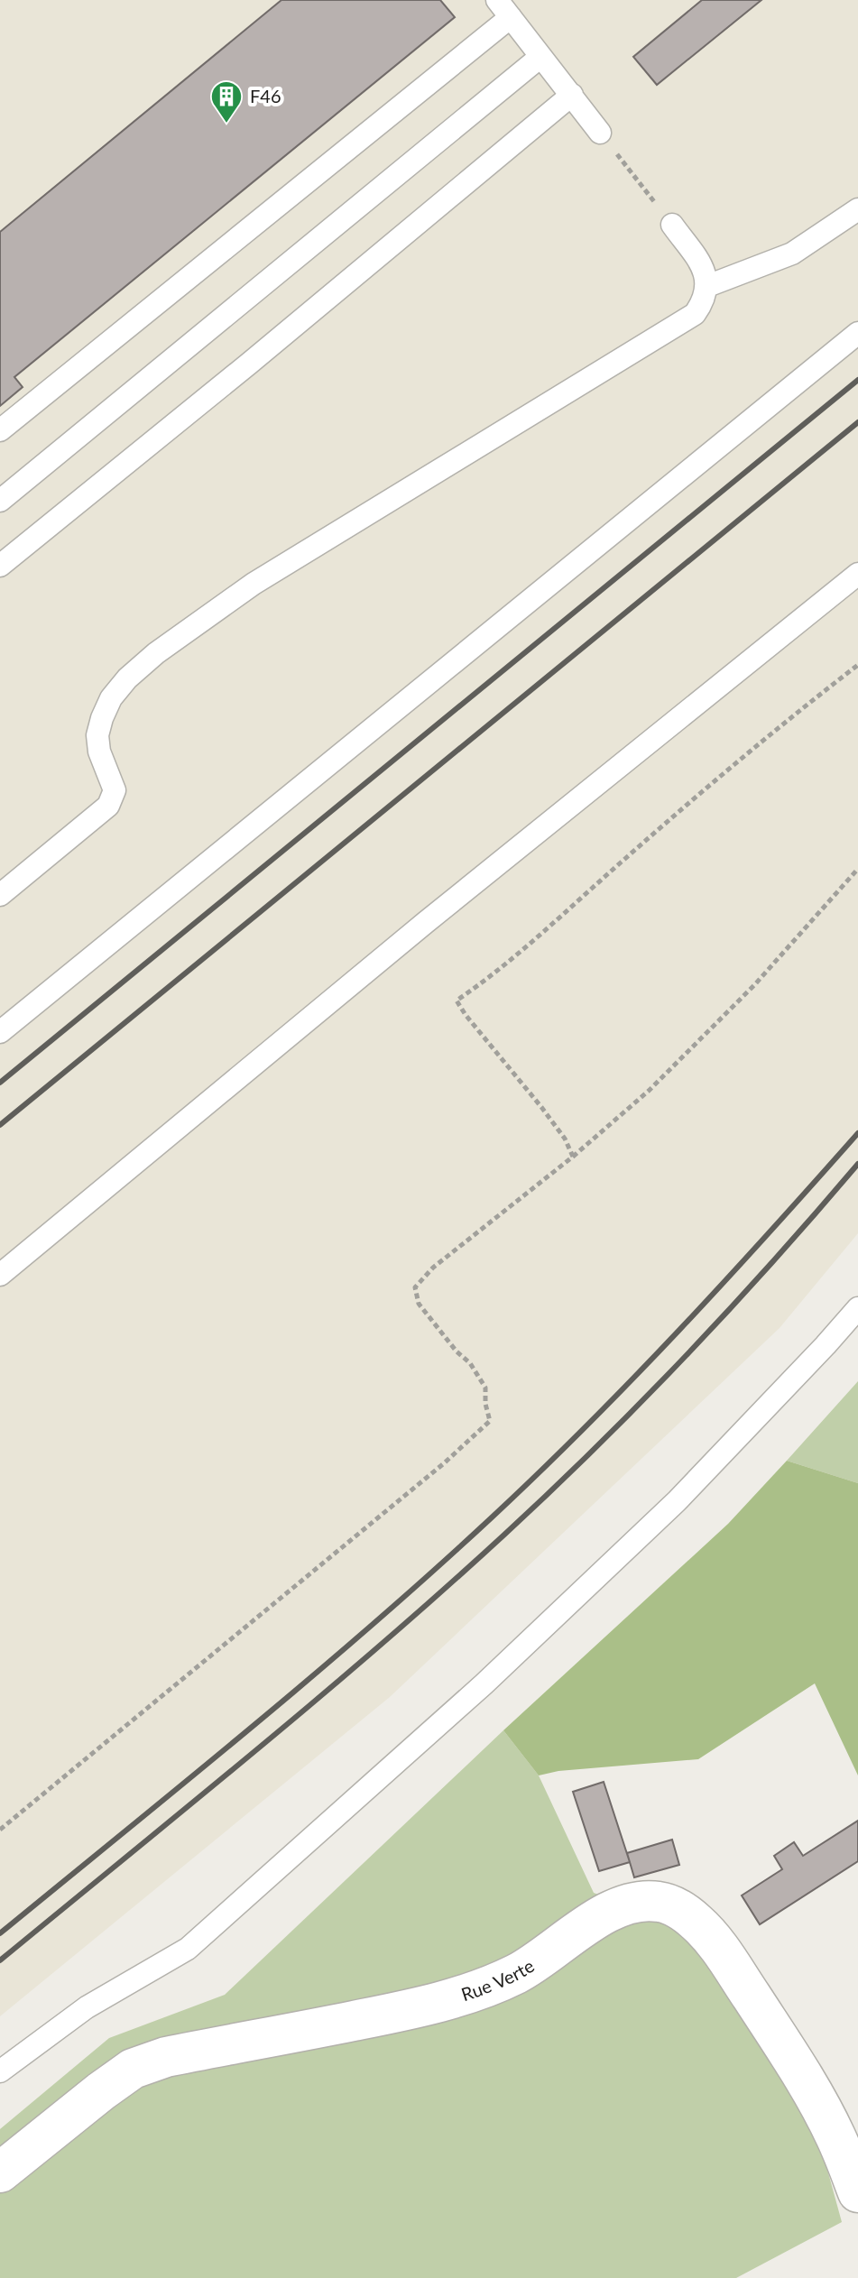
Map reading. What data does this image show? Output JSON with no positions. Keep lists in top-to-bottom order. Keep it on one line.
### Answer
{"streets":{"street":["Rue Verte"]},"places":{"building":["F46"]}}
